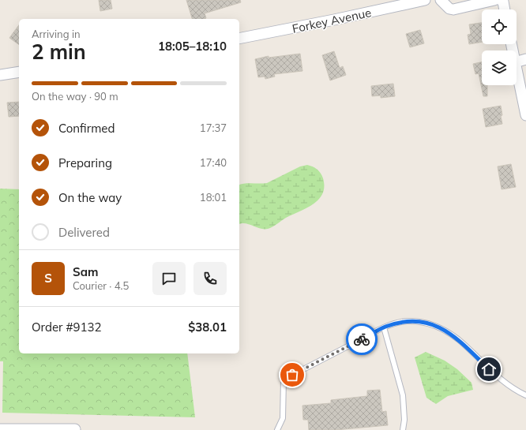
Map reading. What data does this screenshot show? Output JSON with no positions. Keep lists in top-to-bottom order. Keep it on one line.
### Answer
{"streets":{"street":["Forkey Avenue"]},"page":{"heading":["2 min","Arriving in","18:05–18:10"],"panel":["Sam","Courier · 4.5","Order #9132","$38.01"],"bar":"On the way · 90 m","list":[["Confirmed","17:37"],["Preparing","17:40"],["On the way","18:01"],"Delivered"],"round":"S"}}
